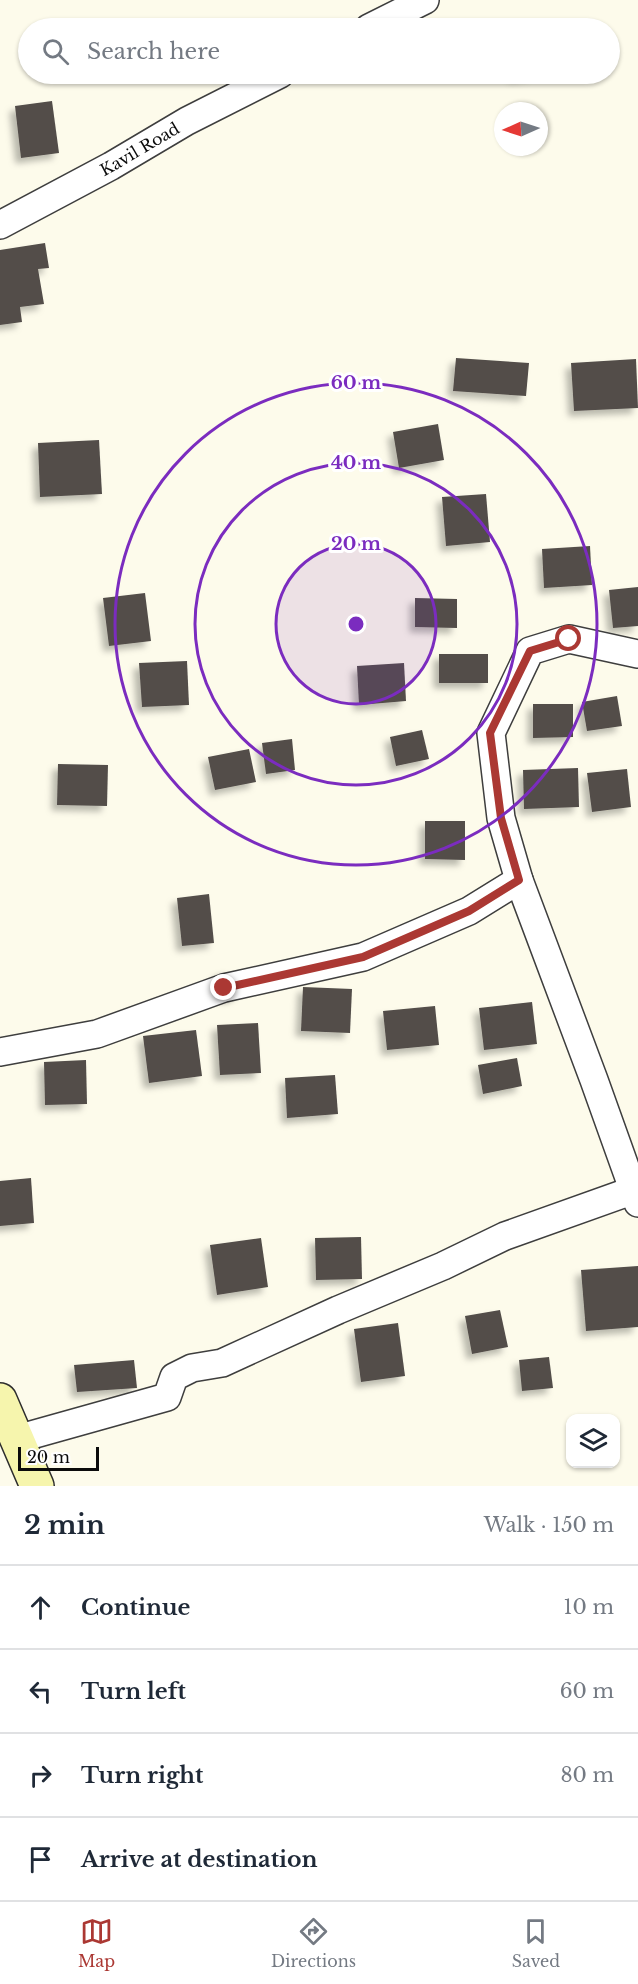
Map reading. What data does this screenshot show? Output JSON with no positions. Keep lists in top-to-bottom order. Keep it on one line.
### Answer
{"streets":{"street":["Kavil Road"]},"scale_bar":"20 m","north":"left","page":{"search":"Search here","scale":"20 m","heading":["2 min","Walk · 150 m"],"list":[["Continue","10 m"],["Turn left","60 m"],["Turn right","80 m"],"Arrive at destination"],"nav":["Map","Directions","Saved"]},"rings":["60 m","40 m","20 m"]}
